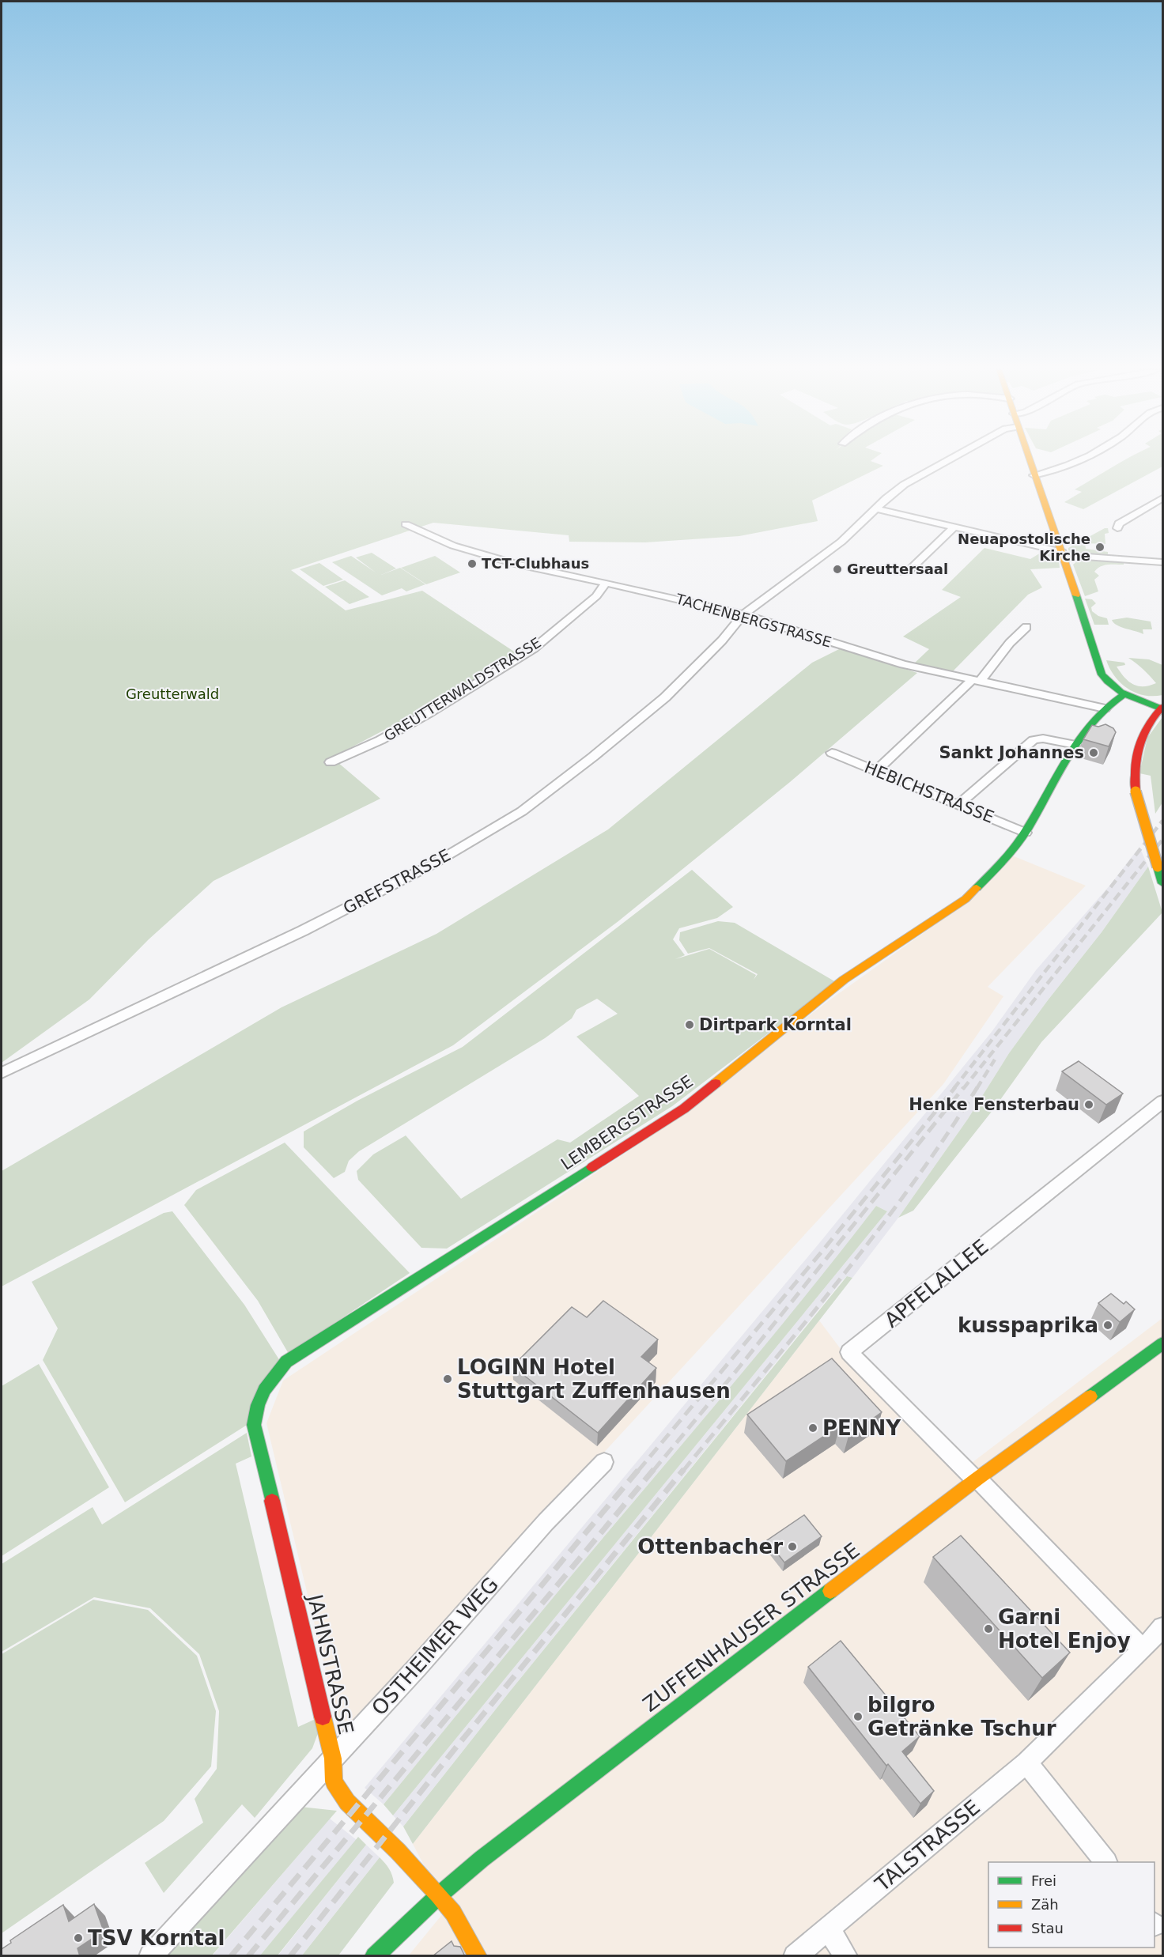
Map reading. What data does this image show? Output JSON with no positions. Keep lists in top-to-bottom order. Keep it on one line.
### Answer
{"streets":{"main road":["LEMBERGSTRASSE","ZUFFENHAUSER STRASSE","JAHNSTRASSE"],"street":["TACHENBERGSTRASSE","GREUTTERWALDSTRASSE","HEBICHSTRASSE","GREFSTRASSE","APFELALLEE","OSTHEIMER WEG","TALSTRASSE"]},"crossings":[["TACHENBERGSTRASSE","GREUTTERWALDSTRASSE"],["TACHENBERGSTRASSE","GREFSTRASSE"],["TACHENBERGSTRASSE","LEMBERGSTRASSE"],["HEBICHSTRASSE","LEMBERGSTRASSE"],["LEMBERGSTRASSE","JAHNSTRASSE"],["APFELALLEE","ZUFFENHAUSER STRASSE"],["ZUFFENHAUSER STRASSE","JAHNSTRASSE"],["OSTHEIMER WEG","JAHNSTRASSE"]],"parks":["Greutterwald"],"places":["Neuapostolische Kirche","TCT-Clubhaus","Greuttersaal","Sankt Johannes","Dirtpark Korntal","Henke Fensterbau","kusspaprika","LOGINN Hotel Stuttgart Zuffenhausen","PENNY","Ottenbacher","Garni Hotel Enjoy","bilgro Getränke Tschur","TSV Korntal"],"legend":["Frei","Zäh","Stau"]}
